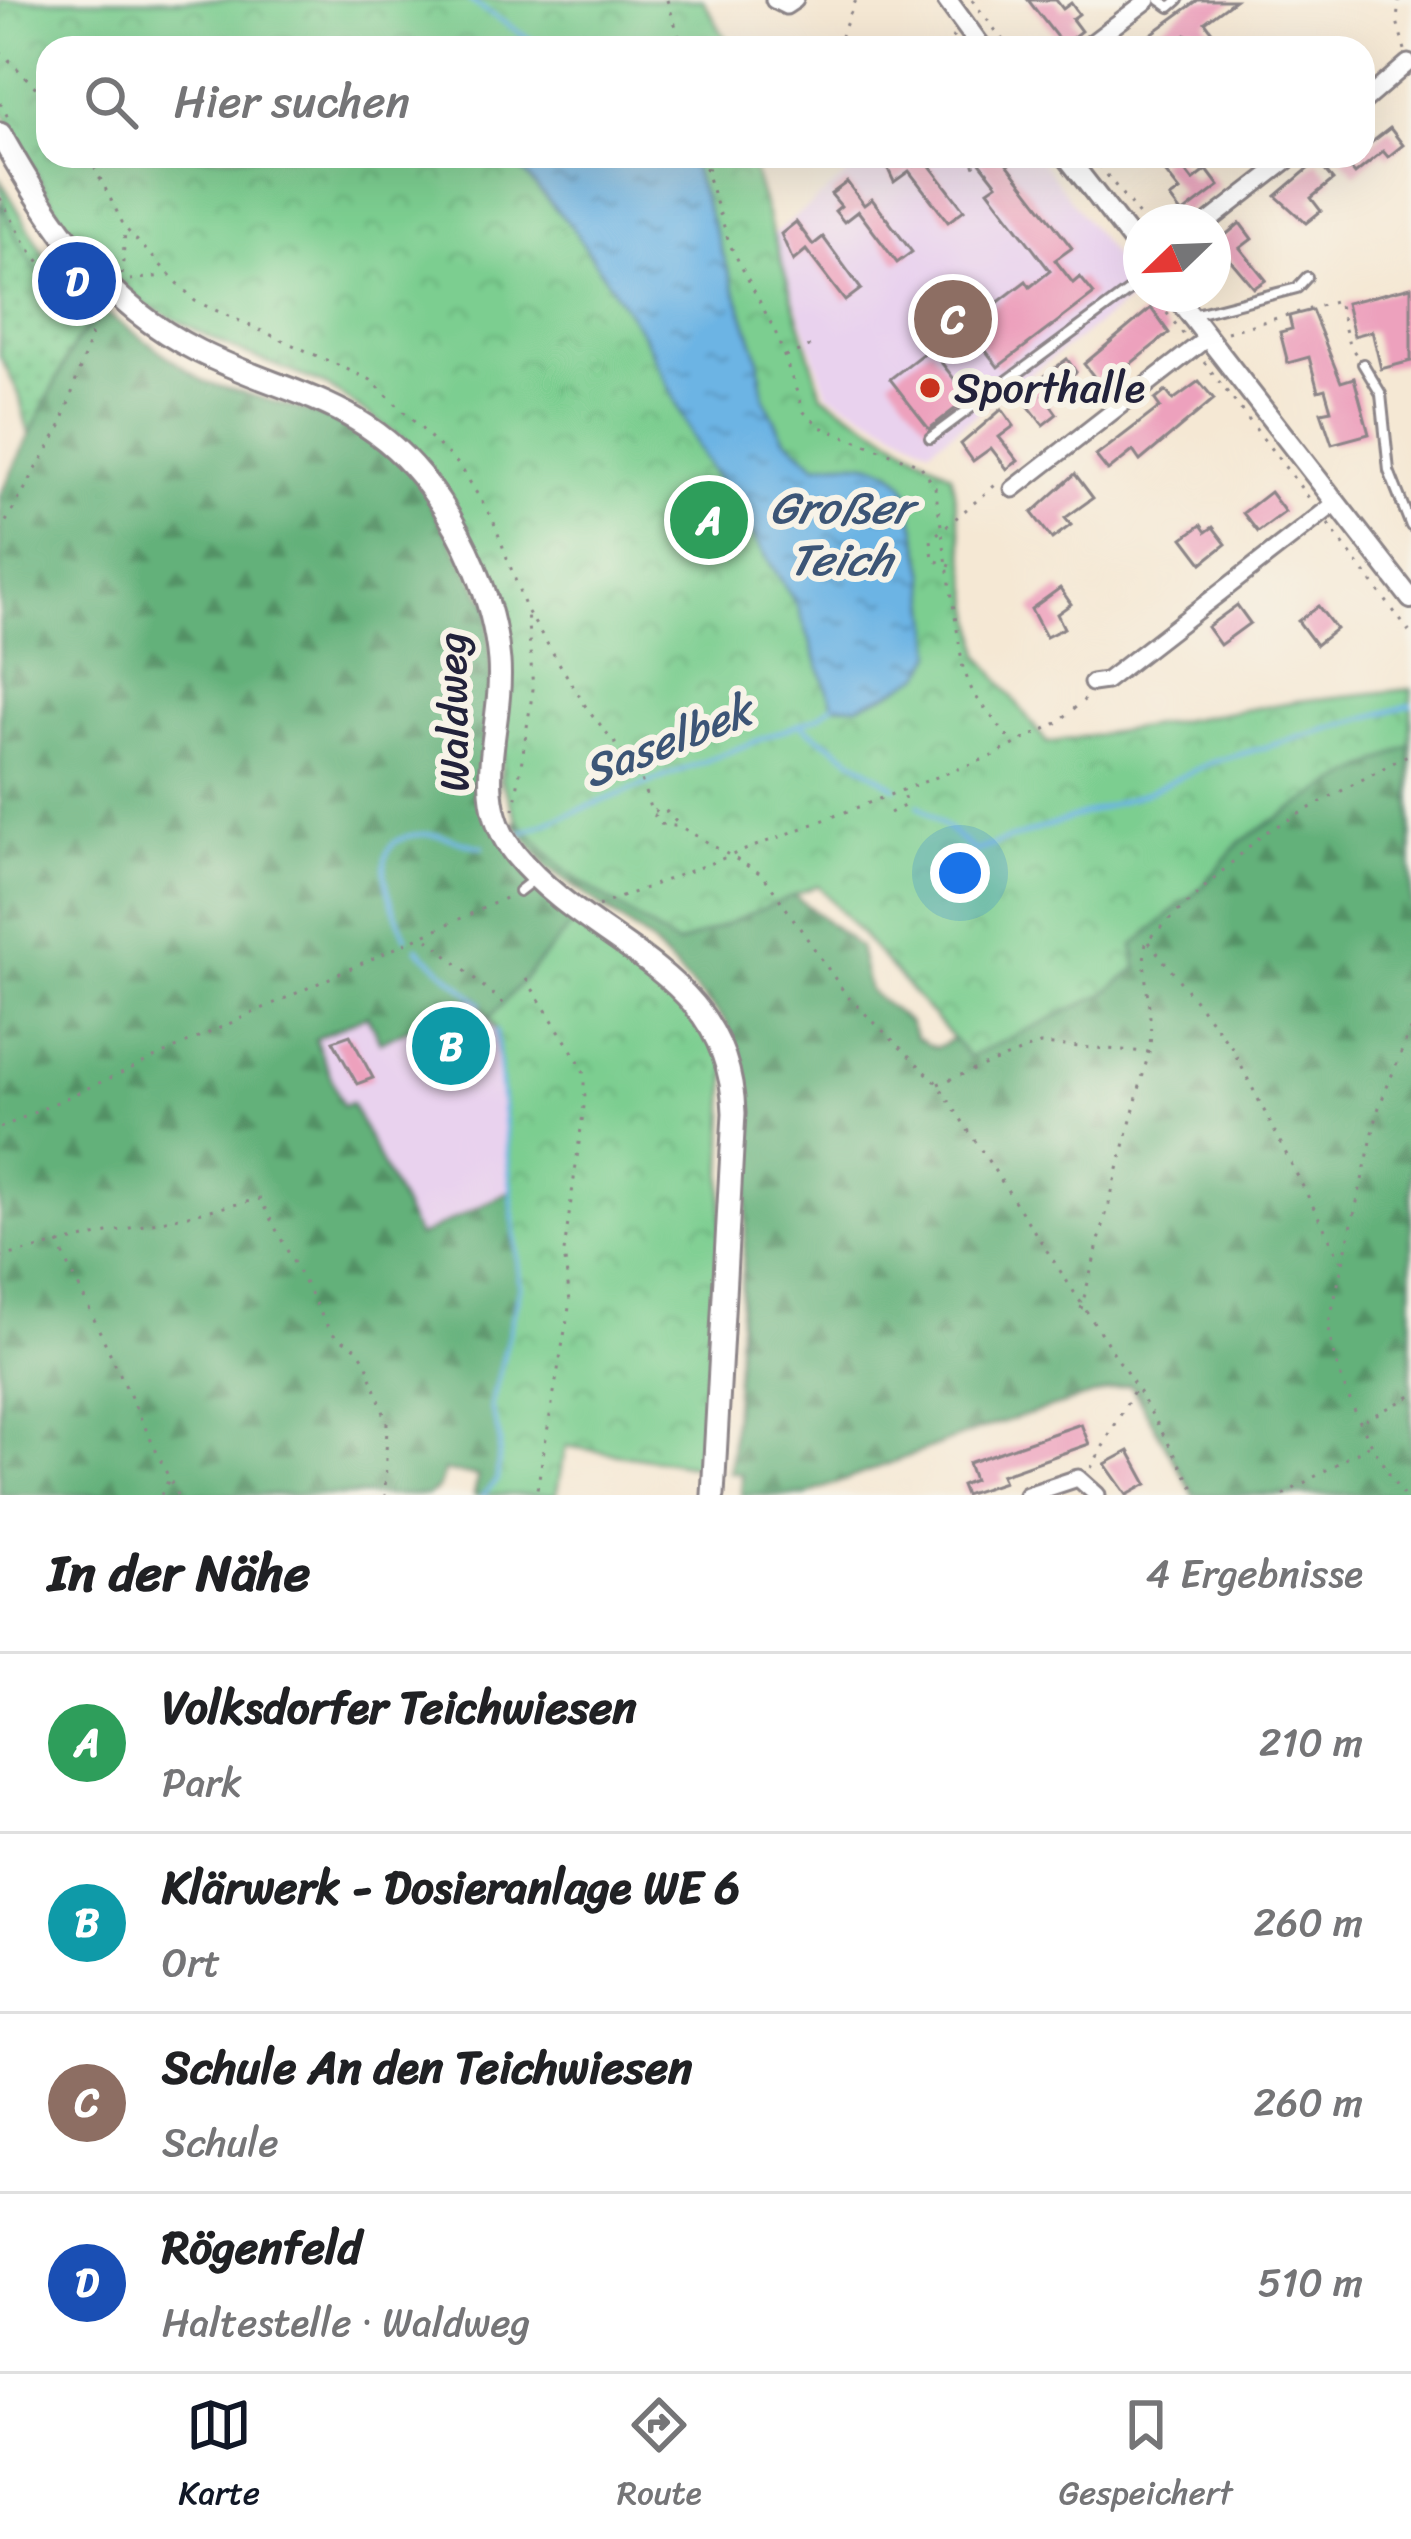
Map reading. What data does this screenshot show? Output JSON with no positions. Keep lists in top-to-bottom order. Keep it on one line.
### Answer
{"streets":{"main road":["Waldweg"]},"water":["Großer Teich","Saselbek"],"places":["Sporthalle"],"north":"bottom left","page":{"search":"Hier suchen","pins":["D","C","A","B"],"heading":["In der Nähe","4 Ergebnisse"],"list":[{"mark":"A","name":"Volksdorfer Teichwiesen","note":"Park","value":"210 m"},{"mark":"B","name":"Klärwerk - Dosieranlage WE 6","note":"Ort","value":"260 m"},{"mark":"C","name":"Schule An den Teichwiesen","note":"Schule","value":"260 m"},{"mark":"D","name":"Rögenfeld","note":"Haltestelle · Waldweg","value":"510 m"}],"nav":["Karte","Route","Gespeichert"]}}
